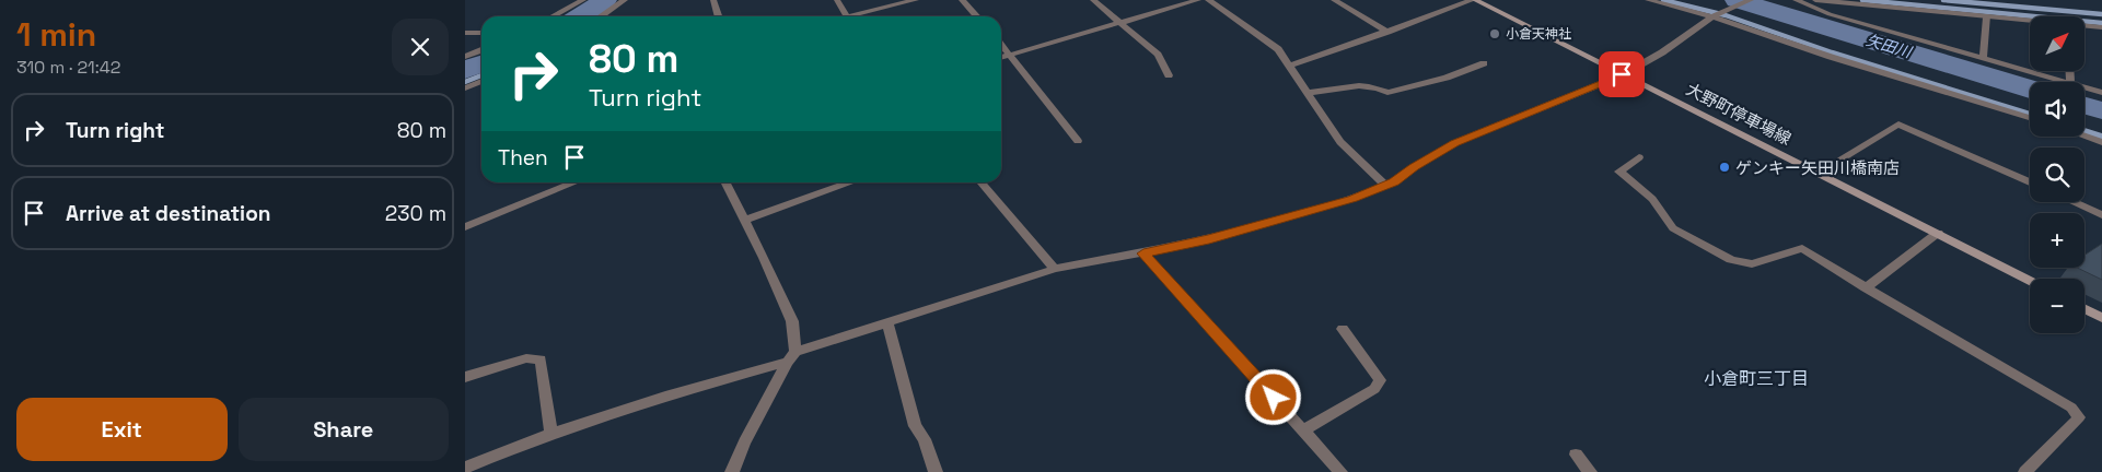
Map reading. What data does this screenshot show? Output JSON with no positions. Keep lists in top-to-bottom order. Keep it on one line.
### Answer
{"streets":{"main road":["大野町停車場線"]},"districts":["小倉町三丁目"],"water":["矢田川"],"places":["小倉天神社","ゲンキー矢田川橋南店"],"north":"top right","page":{"heading":["1 min","310 m · 21:42"],"map_buttons":["+","−"],"turn":["80 m","Turn right"],"list":[{"name":"Turn right","value":"80 m"},{"name":"Arrive at destination","value":"230 m"}],"then":"Then","buttons":["Exit","Share"]}}
